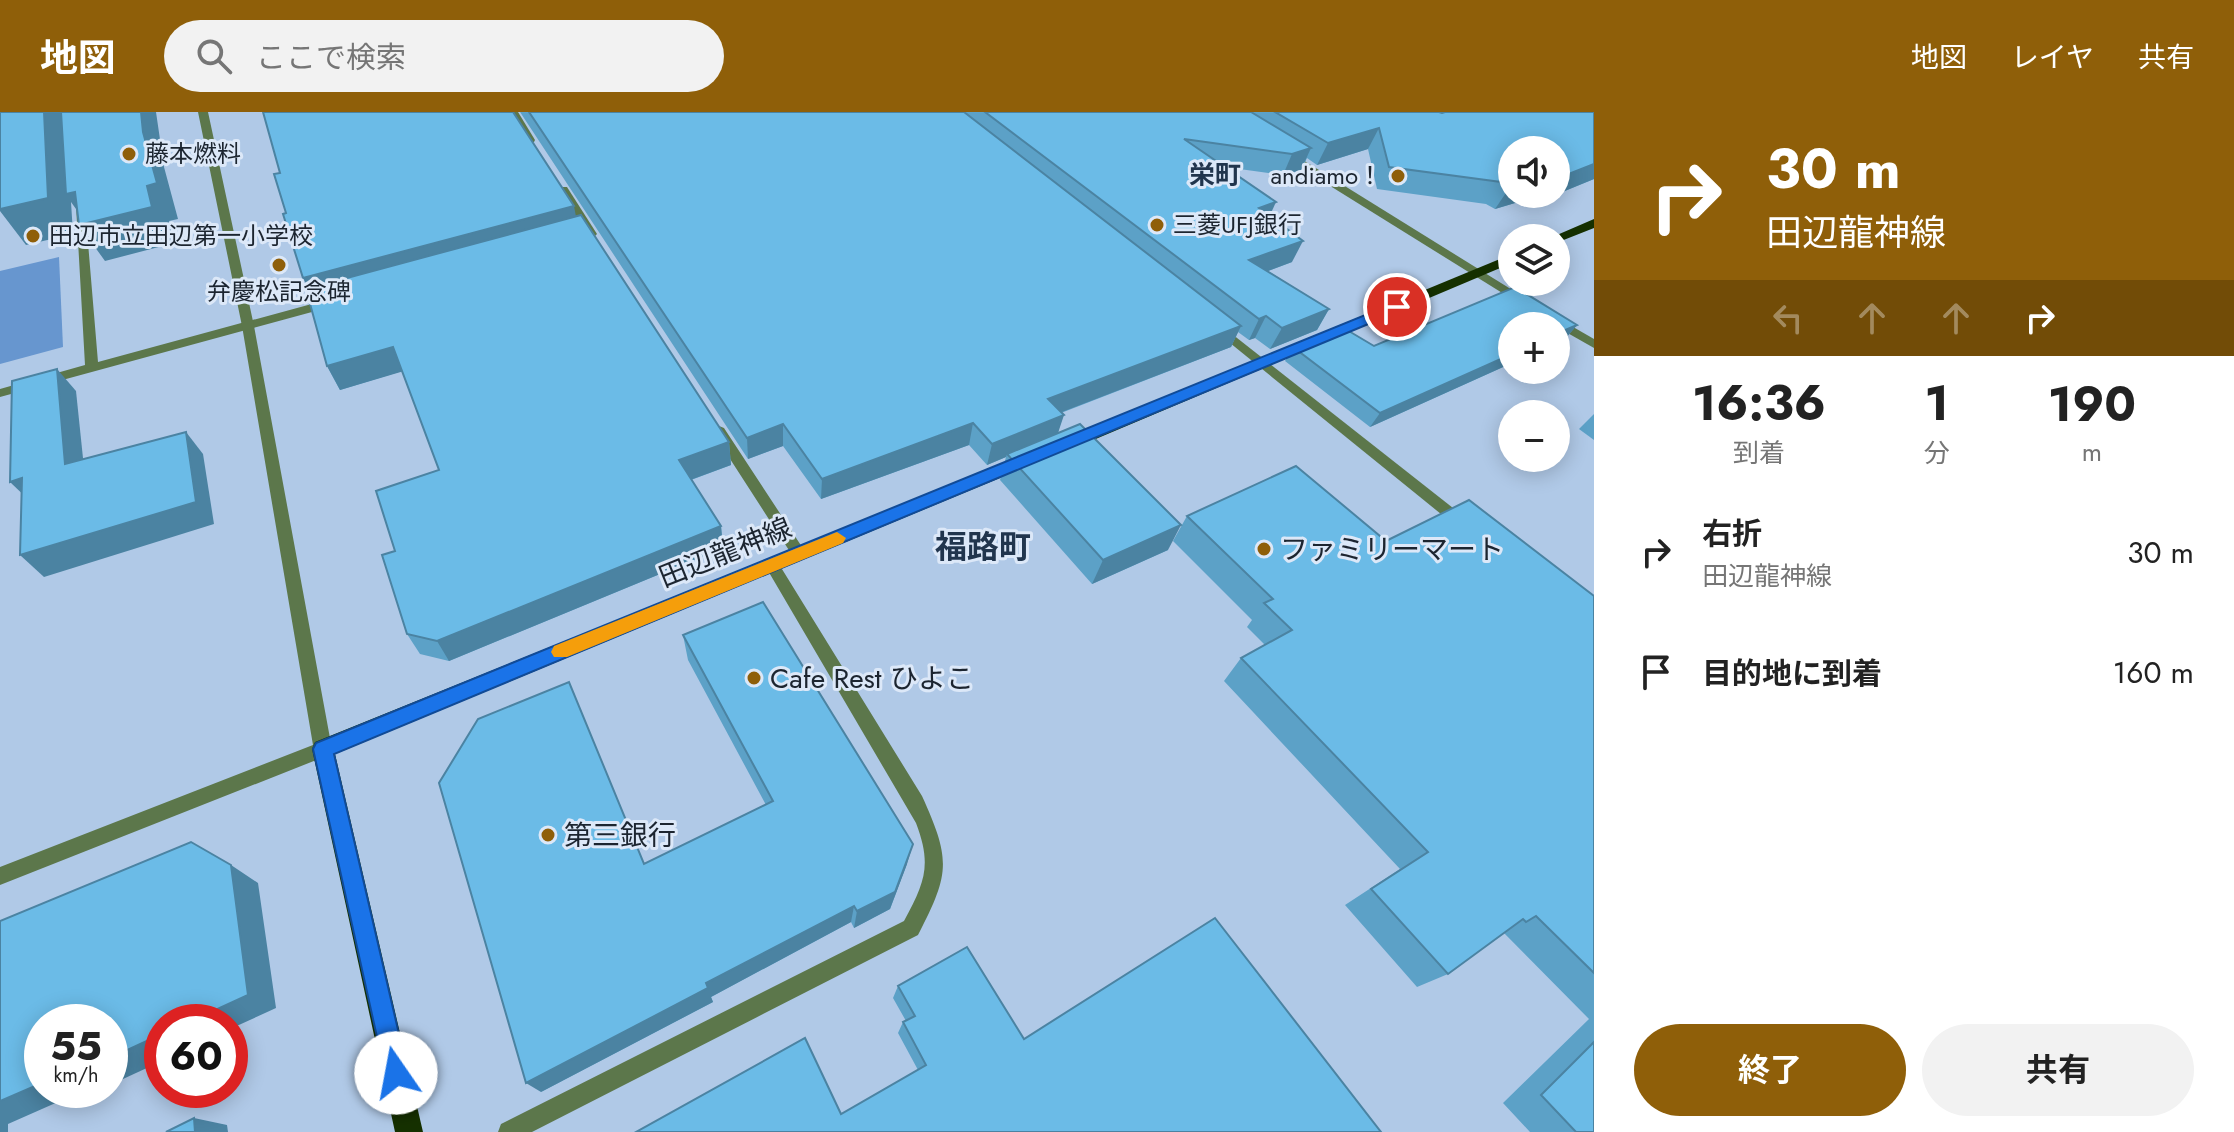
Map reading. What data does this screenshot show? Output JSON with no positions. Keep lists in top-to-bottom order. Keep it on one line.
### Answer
{"streets":{"main road":["田辺龍神線"]},"districts":["栄町","福路町"],"places":["藤本燃料","andiamo！","三菱UFJ銀行","田辺市立田辺第一小学校","弁慶松記念碑","ファミリーマート","Cafe Rest ひよこ","第三銀行"],"page":{"header":"地図","search":"ここで検索","nav":["地図","レイヤ","共有"],"turn":["30 m","田辺龍神線"],"map_buttons":["+","−"],"eta":["16:36","到着","1","分","190","m"],"list":[{"name":"右折","note":"田辺龍神線","value":"30 m"},{"name":"目的地に到着","value":"160 m"}],"speed":"55 km/h","limit":"60","buttons":["終了","共有"]}}
